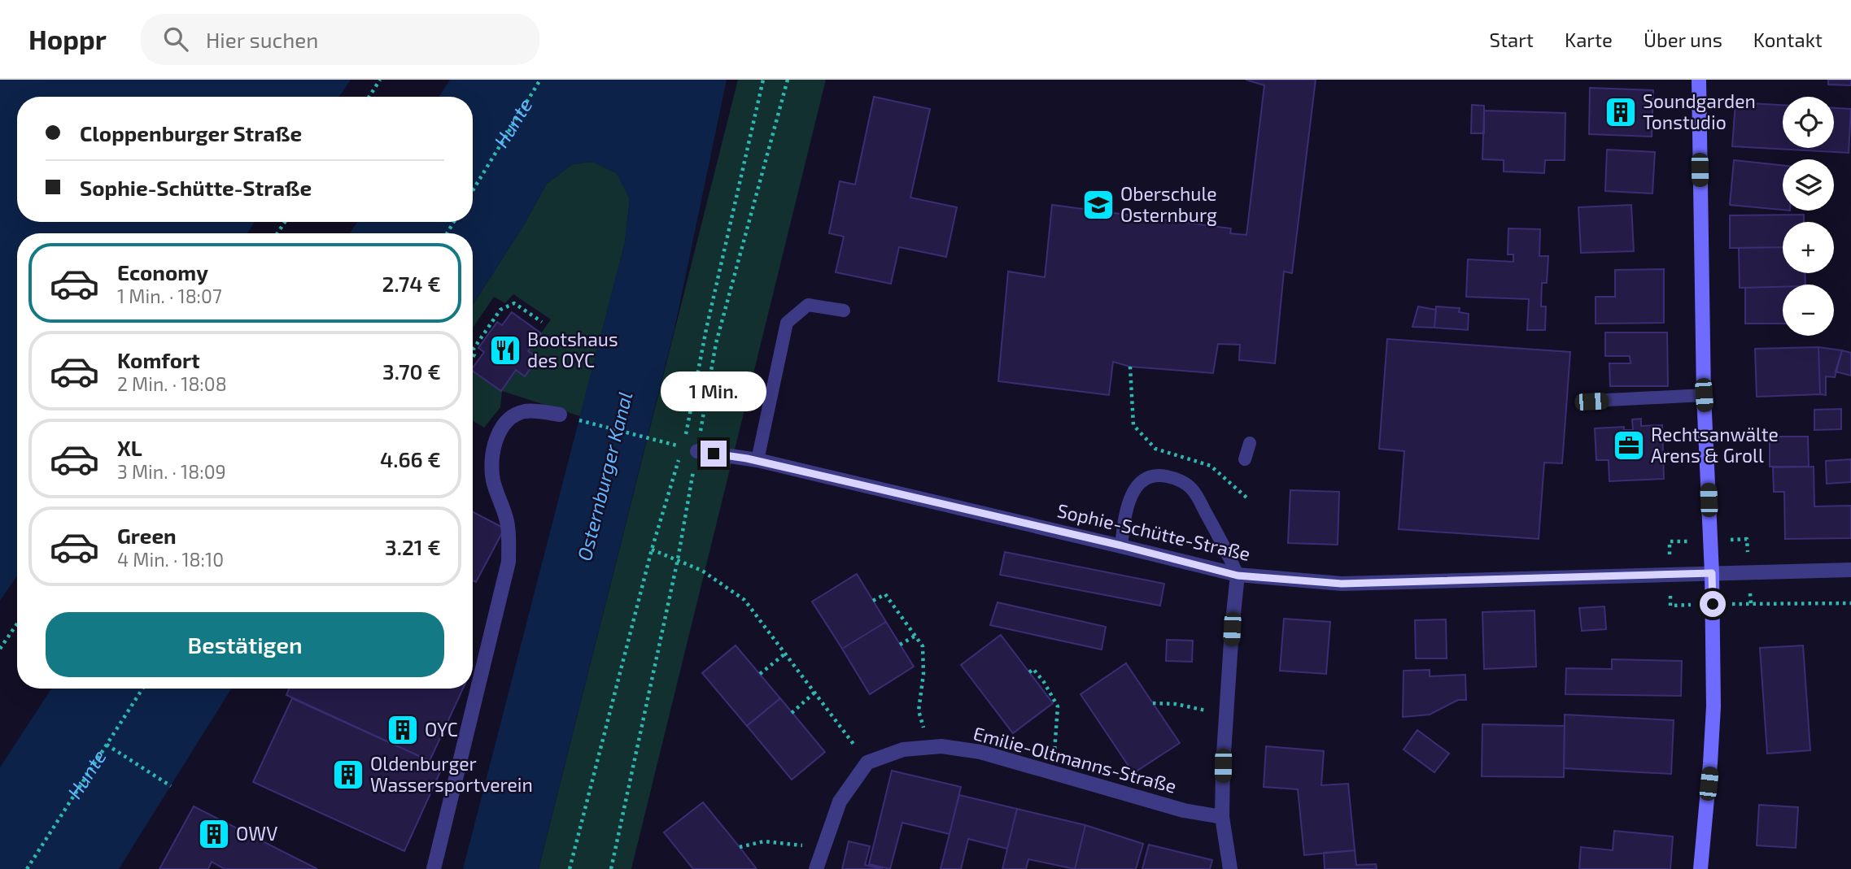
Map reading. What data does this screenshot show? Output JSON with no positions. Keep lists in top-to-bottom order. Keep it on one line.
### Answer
{"streets":{"street":["Sophie-Schütte-Straße","Emilie-Oltmanns-Straße"]},"water":["Hunte","Osternburger Kanal"],"places":{"building":["Soundgarden Tonstudio","OYC","Oldenburger Wassersportverein","OWV"],"school or university":["Oberschule Osternburg"],"restaurant":["Bootshaus des OYC"],"office":["Rechtsanwälte Arens & Groll"]},"page":{"header":"Hoppr","search":"Hier suchen","nav":["Start","Karte","Über uns","Kontakt"],"map_buttons":["+","−"],"banner":["Cloppenburger Straße","Sophie-Schütte-Straße"],"list":[{"name":"Economy","note":"1 Min. · 18:07","value":"2.74 €"},{"name":"Komfort","note":"2 Min. · 18:08","value":"3.70 €"},{"name":"XL","note":"3 Min. · 18:09","value":"4.66 €"},{"name":"Green","note":"4 Min. · 18:10","value":"3.21 €"}],"bubble":"1 Min.","buttons":"Bestätigen"}}
